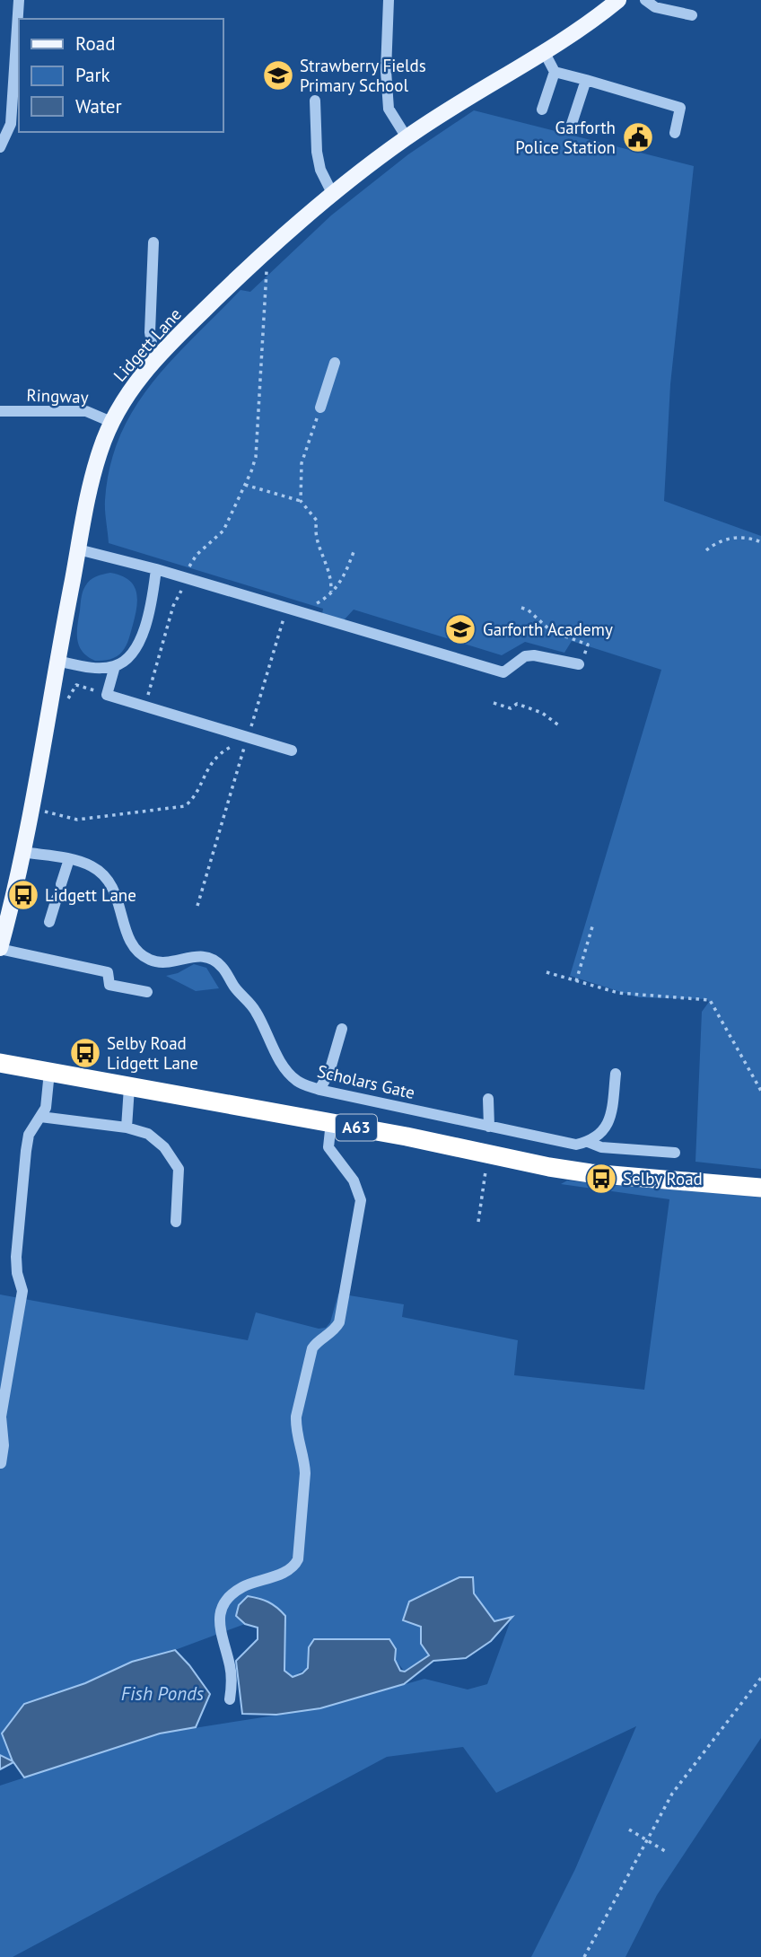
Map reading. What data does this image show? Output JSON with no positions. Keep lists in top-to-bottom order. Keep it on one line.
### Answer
{"streets":{"highway":["A63"],"main road":["Lidgett Lane"],"street":["Ringway","Scholars Gate"]},"crossings":[["Lidgett Lane","Ringway"],["Lidgett Lane","Scholars Gate"]],"water":["Fish Ponds"],"places":{"school or university":["Strawberry Fields Primary School","Garforth Academy"],"public building":["Garforth Police Station"],"bus stop":["Lidgett Lane","Selby Road Lidgett Lane","Selby Road"]},"legend":["Road","Park","Water"]}
